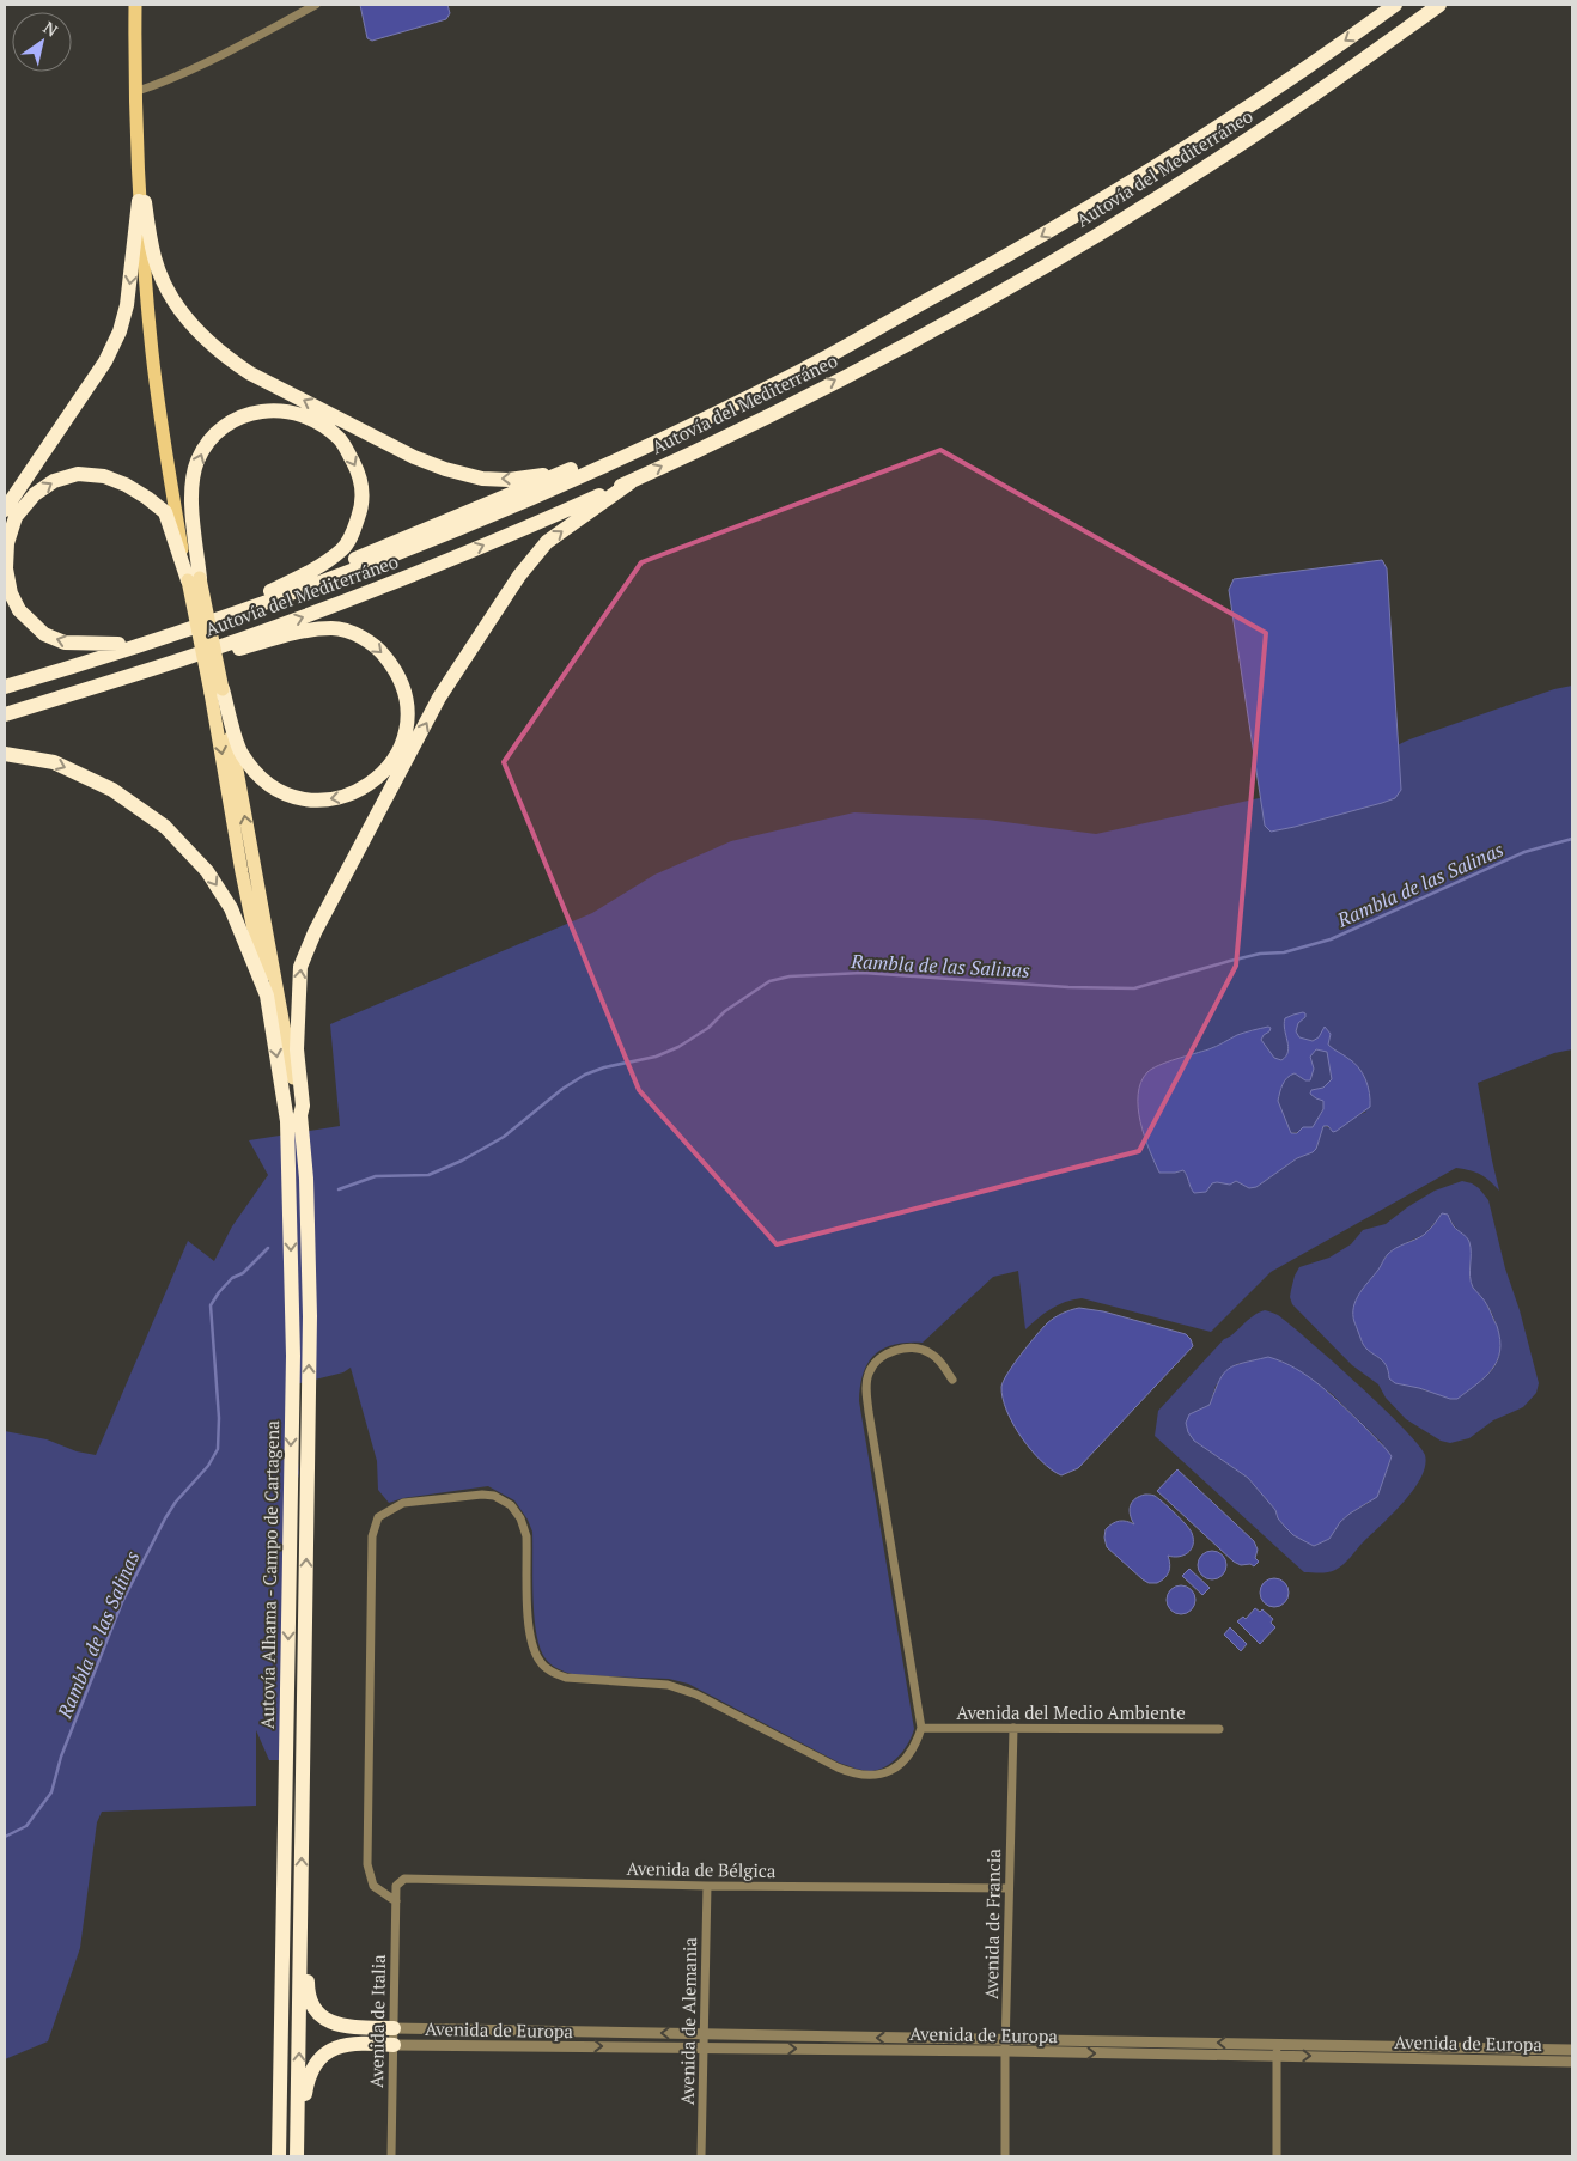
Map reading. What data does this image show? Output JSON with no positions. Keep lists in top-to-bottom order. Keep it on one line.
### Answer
{"streets":{"highway":["Autovía del Mediterráneo","Autovía Alhama - Campo de Cartagena"],"street":["Avenida del Medio Ambiente","Avenida de Bélgica","Avenida de Francia","Avenida de Italia","Avenida de Alemania","Avenida de Europa"]},"crossings":[["Autovía del Mediterráneo","Autovía Alhama - Campo de Cartagena"],["Avenida del Medio Ambiente","Avenida de Francia"],["Avenida de Bélgica","Avenida de Francia"],["Avenida de Bélgica","Avenida de Italia"],["Avenida de Bélgica","Avenida de Alemania"],["Avenida de Francia","Avenida de Europa"],["Avenida de Italia","Avenida de Europa"],["Avenida de Alemania","Avenida de Europa"]],"water":["Rambla de las Salinas"],"north":"top right"}
